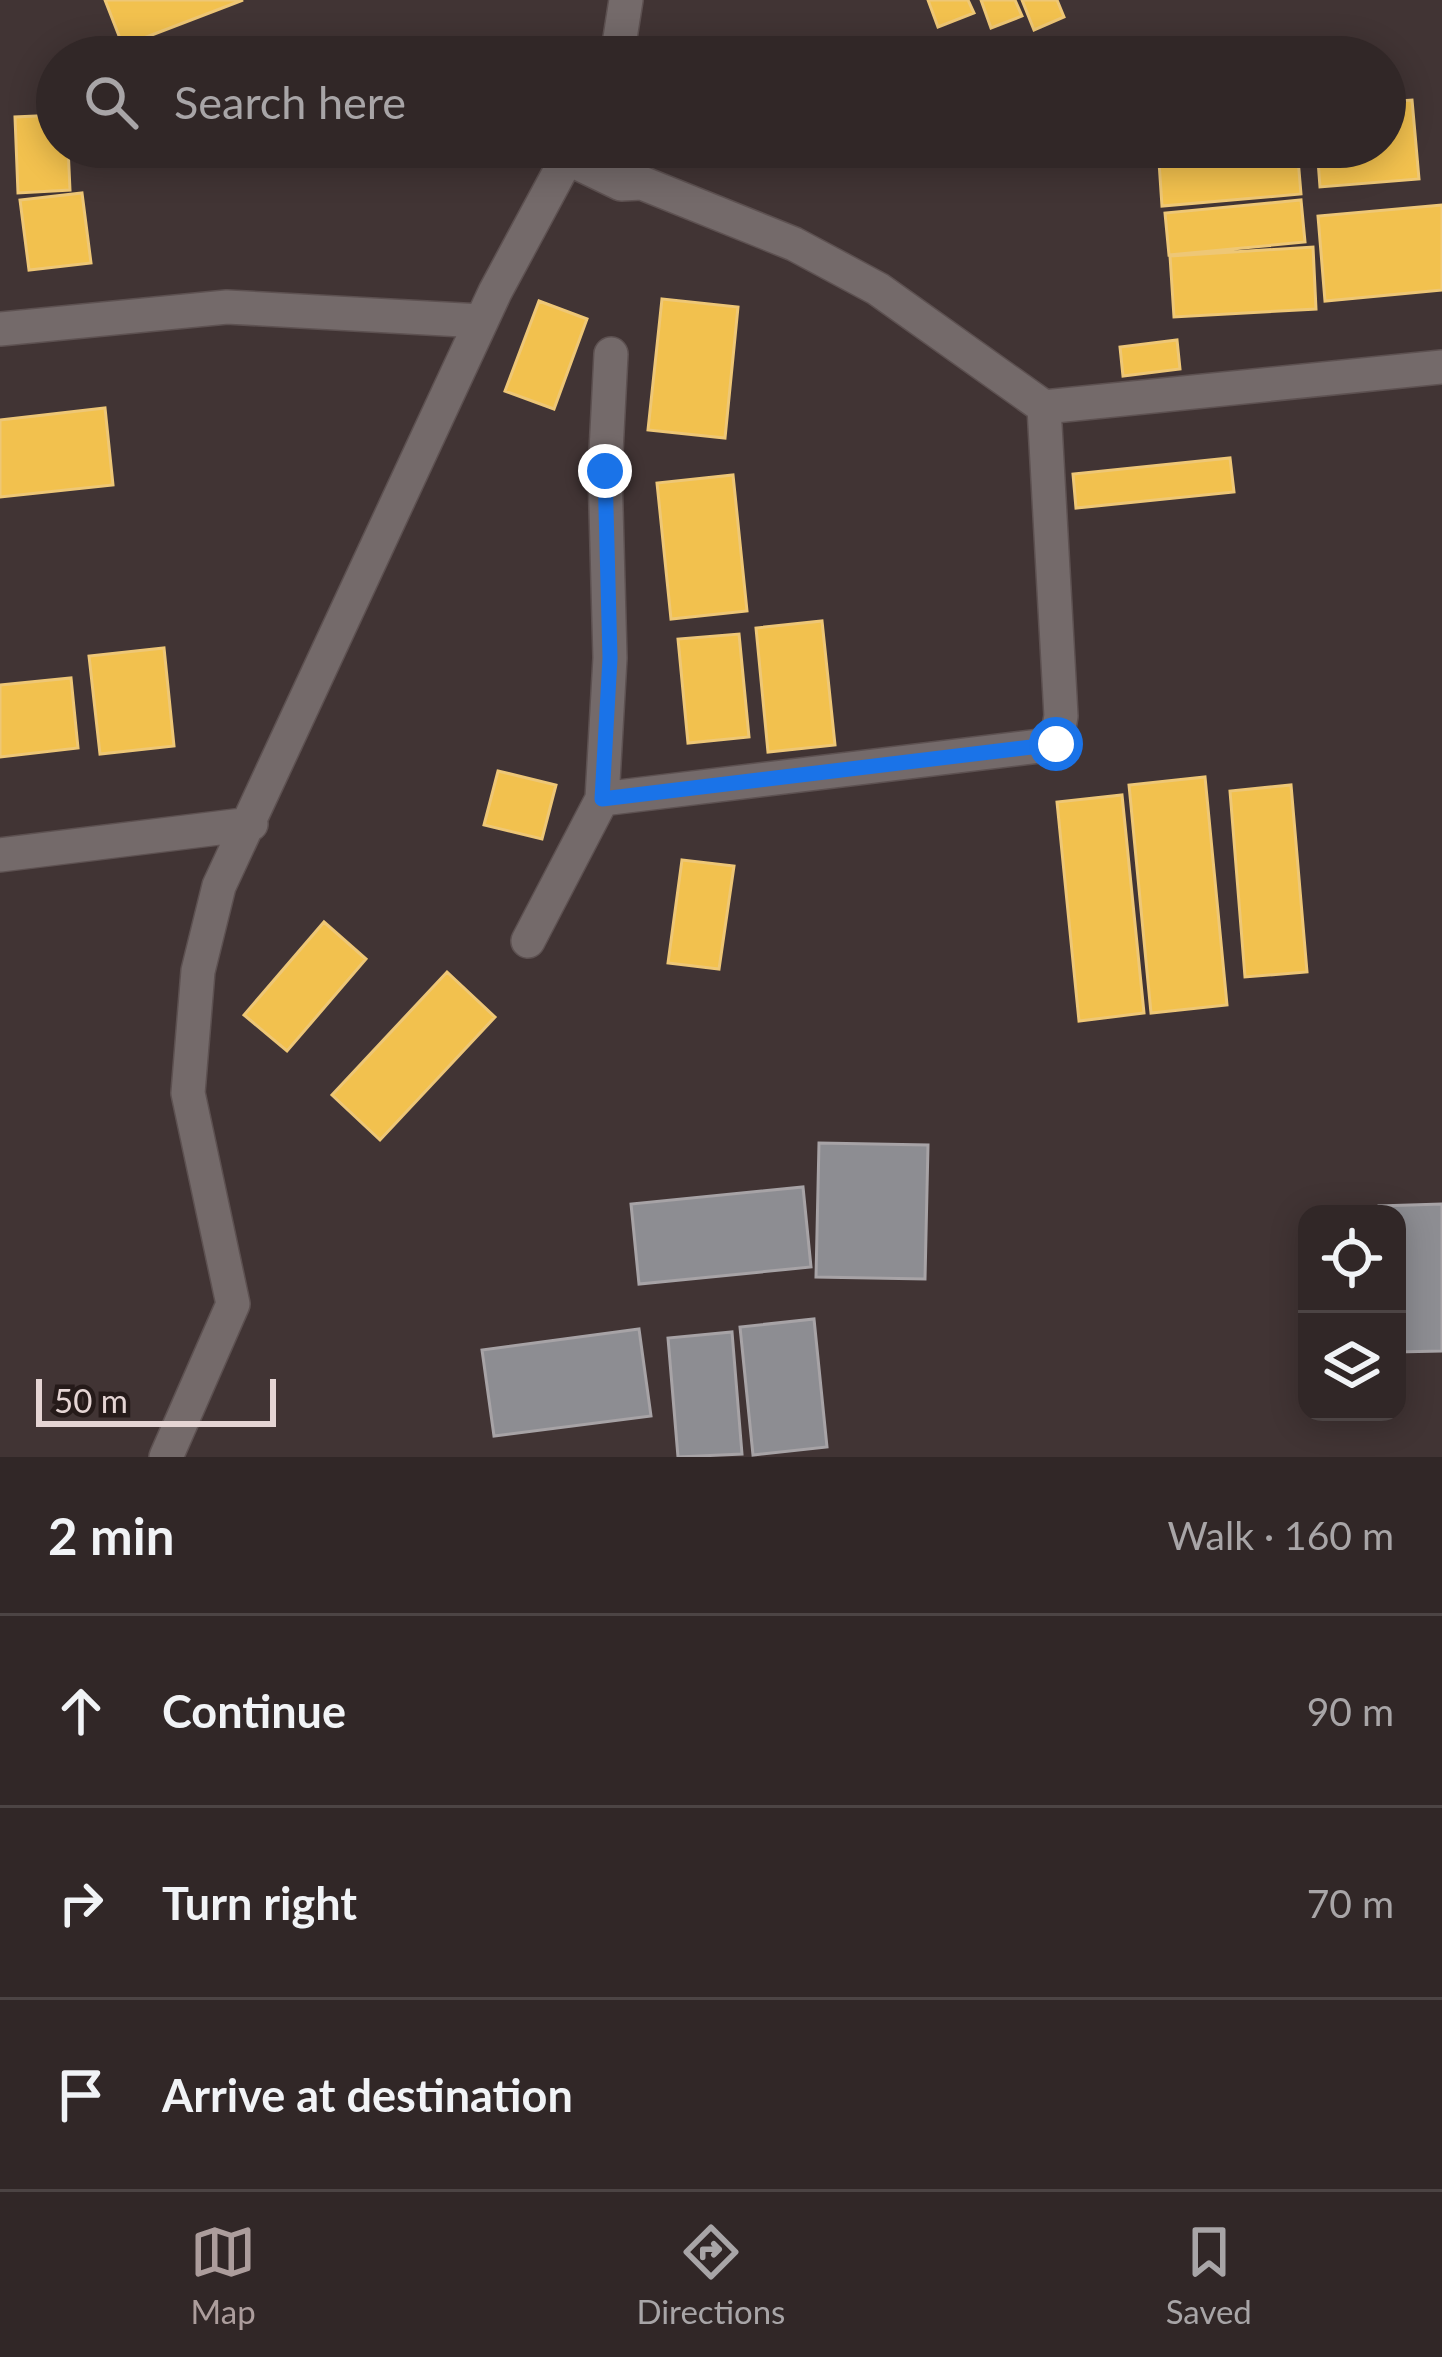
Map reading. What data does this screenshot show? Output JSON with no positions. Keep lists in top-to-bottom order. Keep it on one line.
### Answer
{"scale_bar":"50 m","page":{"search":"Search here","scale":"50 m","heading":["2 min","Walk · 160 m"],"list":[["Continue","90 m"],["Turn right","70 m"],"Arrive at destination"],"nav":["Map","Directions","Saved"]}}
